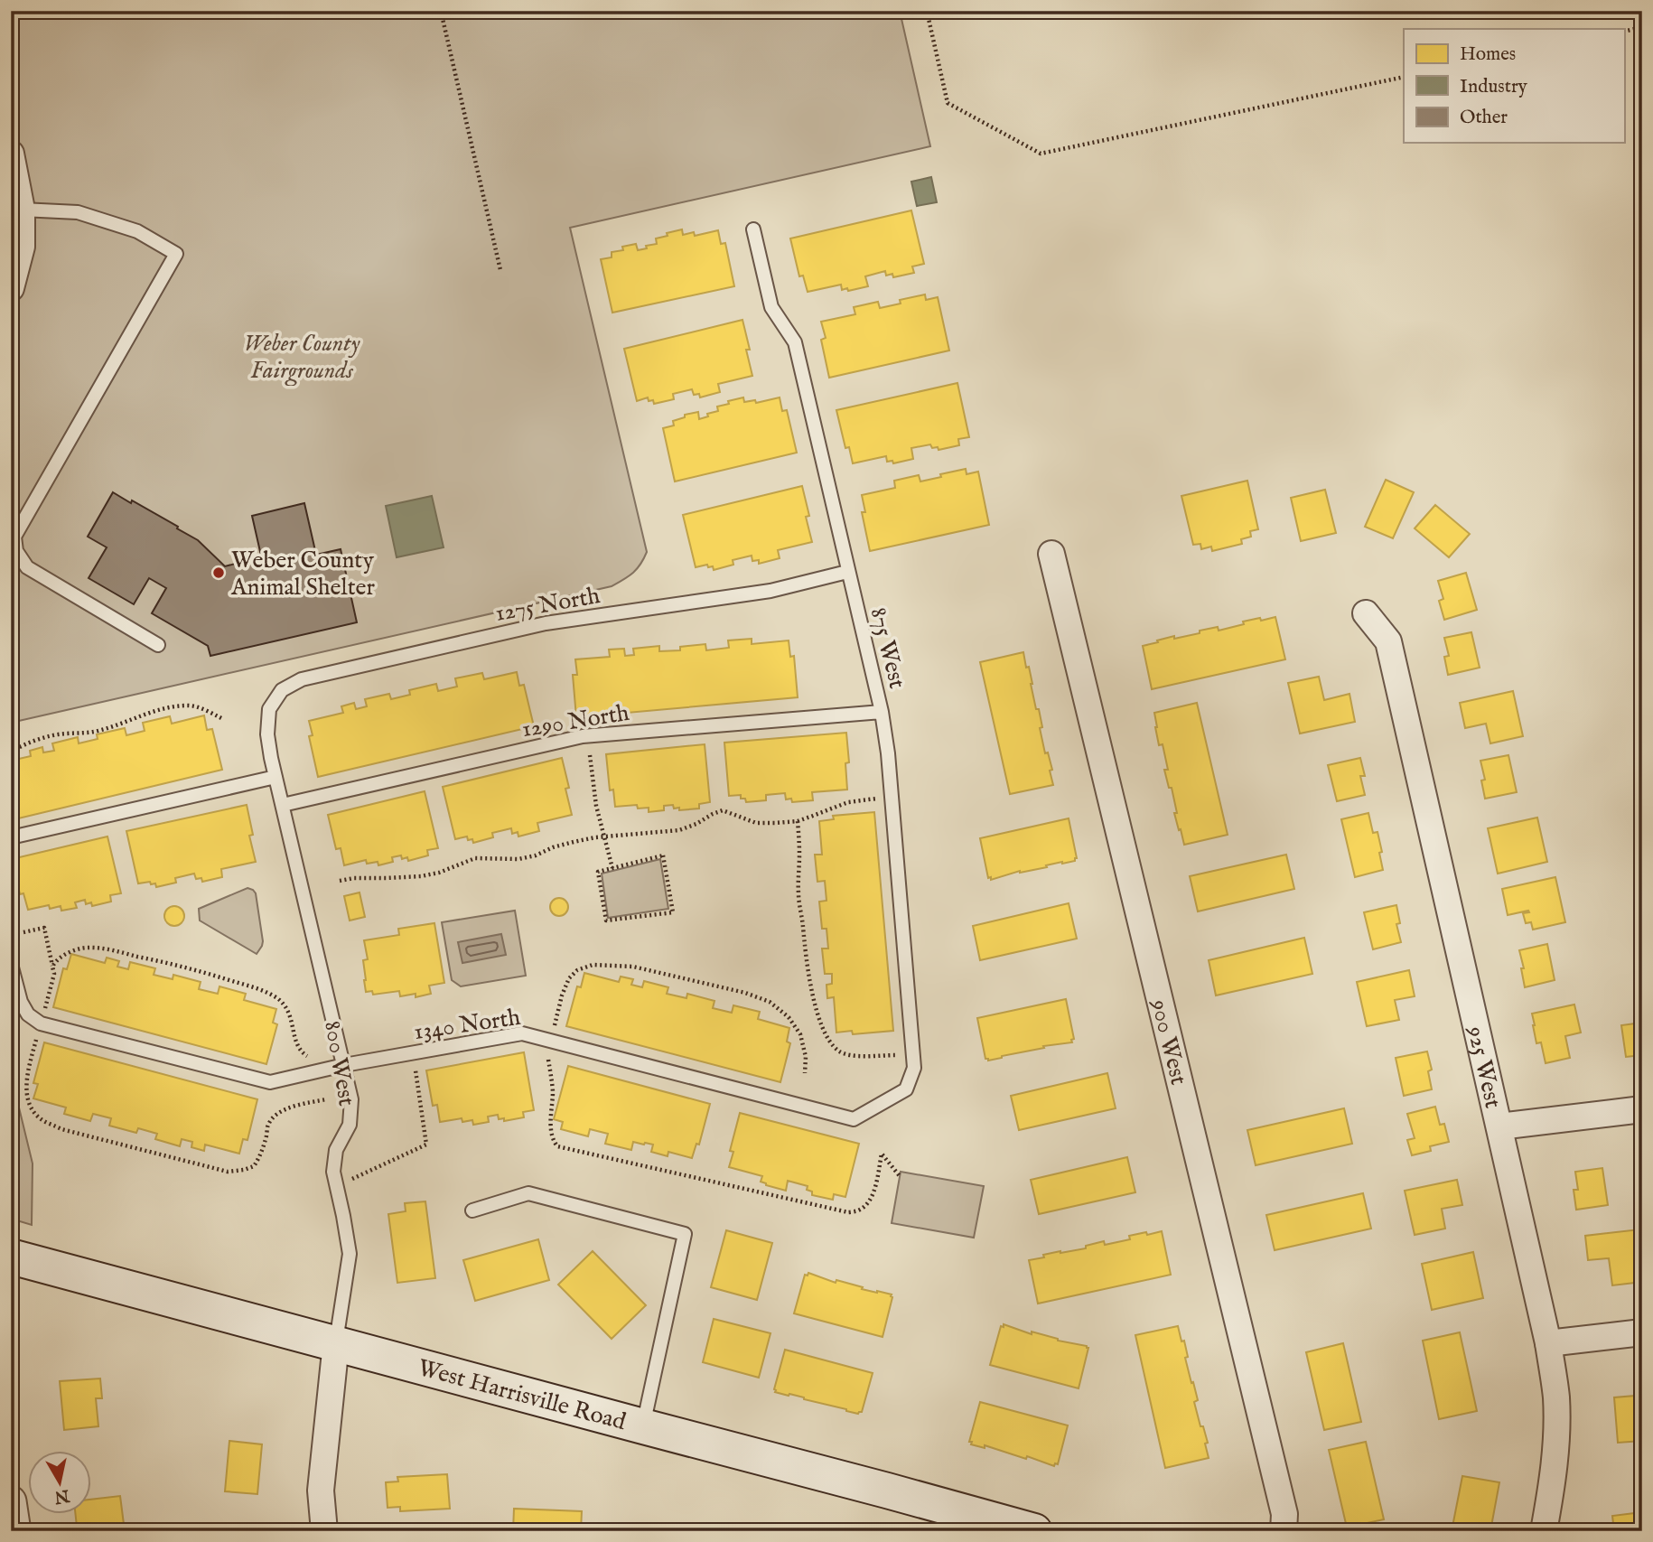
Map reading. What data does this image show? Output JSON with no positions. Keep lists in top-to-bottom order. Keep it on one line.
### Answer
{"streets":{"main road":["West Harrisville Road"],"street":["900 West","800 West","925 West"],"lane":["1275 North","875 West","1290 North","1340 North"]},"crossings":[["1275 North","875 West"],["1275 North","800 West"],["875 West","1290 North"],["875 West","1340 North"],["1290 North","800 West"],["1340 North","800 West"],["800 West","West Harrisville Road"]],"parks":["Weber County Fairgrounds"],"places":["Weber County Animal Shelter"],"legend":["Homes","Industry","Other"],"north":"bottom"}
